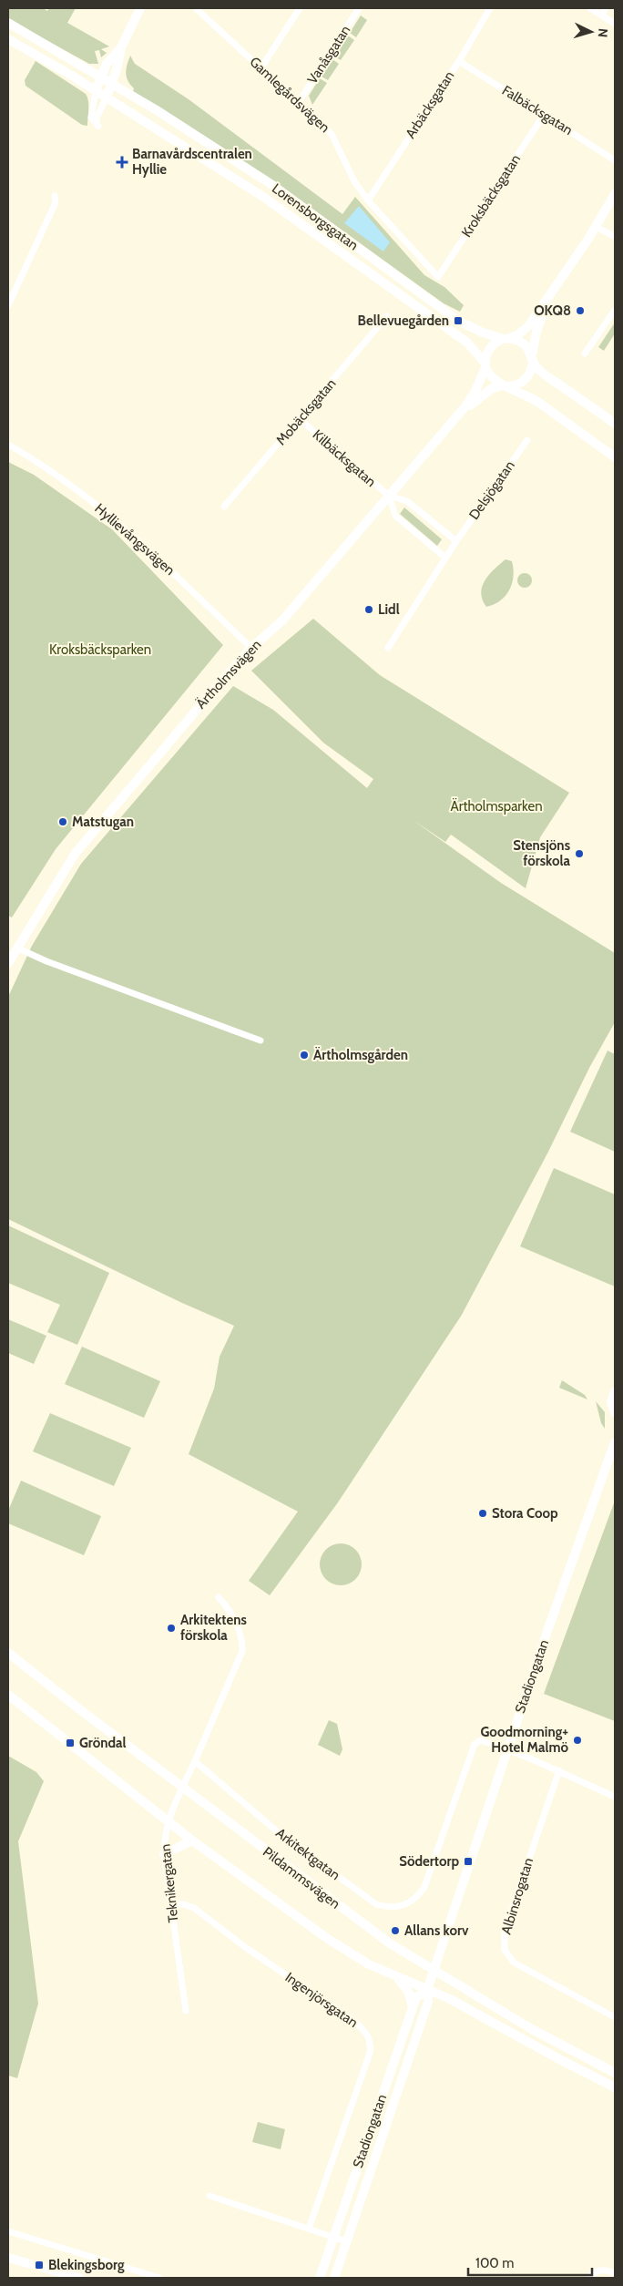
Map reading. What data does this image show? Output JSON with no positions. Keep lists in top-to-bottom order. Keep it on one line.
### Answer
{"streets":{"main road":["Lorensborgsgatan","Ärtholmsvägen","Stadiongatan","Pildammsvägen"],"street":["Vanåsgatan","Gamlegårdsvägen","Arbäcksgatan","Falbäcksgatan","Kroksbäcksgatan","Mobäcksgatan","Kilbäcksgatan","Delsjögatan","Hyllievångsvägen","Arkitektgatan","Teknikergatan","Albinsrogatan","Ingenjörsgatan"]},"crossings":[["Vanåsgatan","Gamlegårdsvägen"],["Gamlegårdsvägen","Arbäcksgatan"],["Gamlegårdsvägen","Kroksbäcksgatan"],["Arbäcksgatan","Falbäcksgatan"],["Falbäcksgatan","Kroksbäcksgatan"],["Lorensborgsgatan","Ärtholmsvägen"],["Mobäcksgatan","Kilbäcksgatan"],["Kilbäcksgatan","Ärtholmsvägen"],["Hyllievångsvägen","Ärtholmsvägen"],["Stadiongatan","Arkitektgatan"],["Stadiongatan","Pildammsvägen"],["Arkitektgatan","Teknikergatan"],["Arkitektgatan","Albinsrogatan"],["Pildammsvägen","Teknikergatan"],["Teknikergatan","Ingenjörsgatan"]],"parks":["Kroksbäcksparken","Ärtholmsparken"],"places":{"health":["Barnavårdscentralen Hyllie"],"other":["OKQ8","Lidl","Matstugan","Stensjöns förskola","Ärtholmsgården","Stora Coop","Arkitektens förskola","Goodmorning+ Hotel Malmö","Allans korv"],"transit":["Bellevuegården","Gröndal","Södertorp","Blekingsborg"]},"scale_bar":"100 m","north":"right"}
